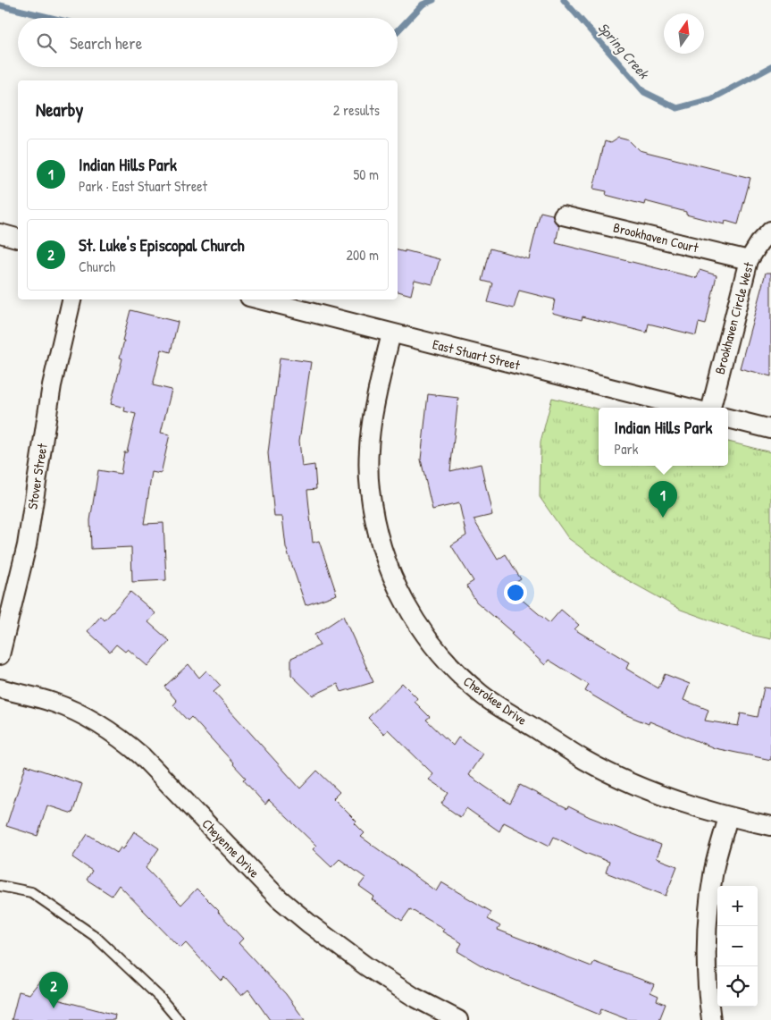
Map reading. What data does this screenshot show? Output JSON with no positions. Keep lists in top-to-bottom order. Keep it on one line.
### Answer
{"streets":{"street":["Brookhaven Court","Brookhaven Circle West","East Stuart Street","Stover Street","Cherokee Drive","Cheyenne Drive"]},"crossings":[["Brookhaven Court","Brookhaven Circle West"],["East Stuart Street","Cherokee Drive"]],"water":["Spring Creek"],"north":"top","page":{"search":"Search here","heading":["Nearby","2 results"],"list":[{"mark":"1","name":"Indian Hills Park","note":"Park · East Stuart Street","value":"50 m"},{"mark":"2","name":"St. Luke's Episcopal Church","note":"Church","value":"200 m"}],"popup":["Indian Hills Park","Park"],"pins":["1","2"],"map_buttons":["+","−"]}}
